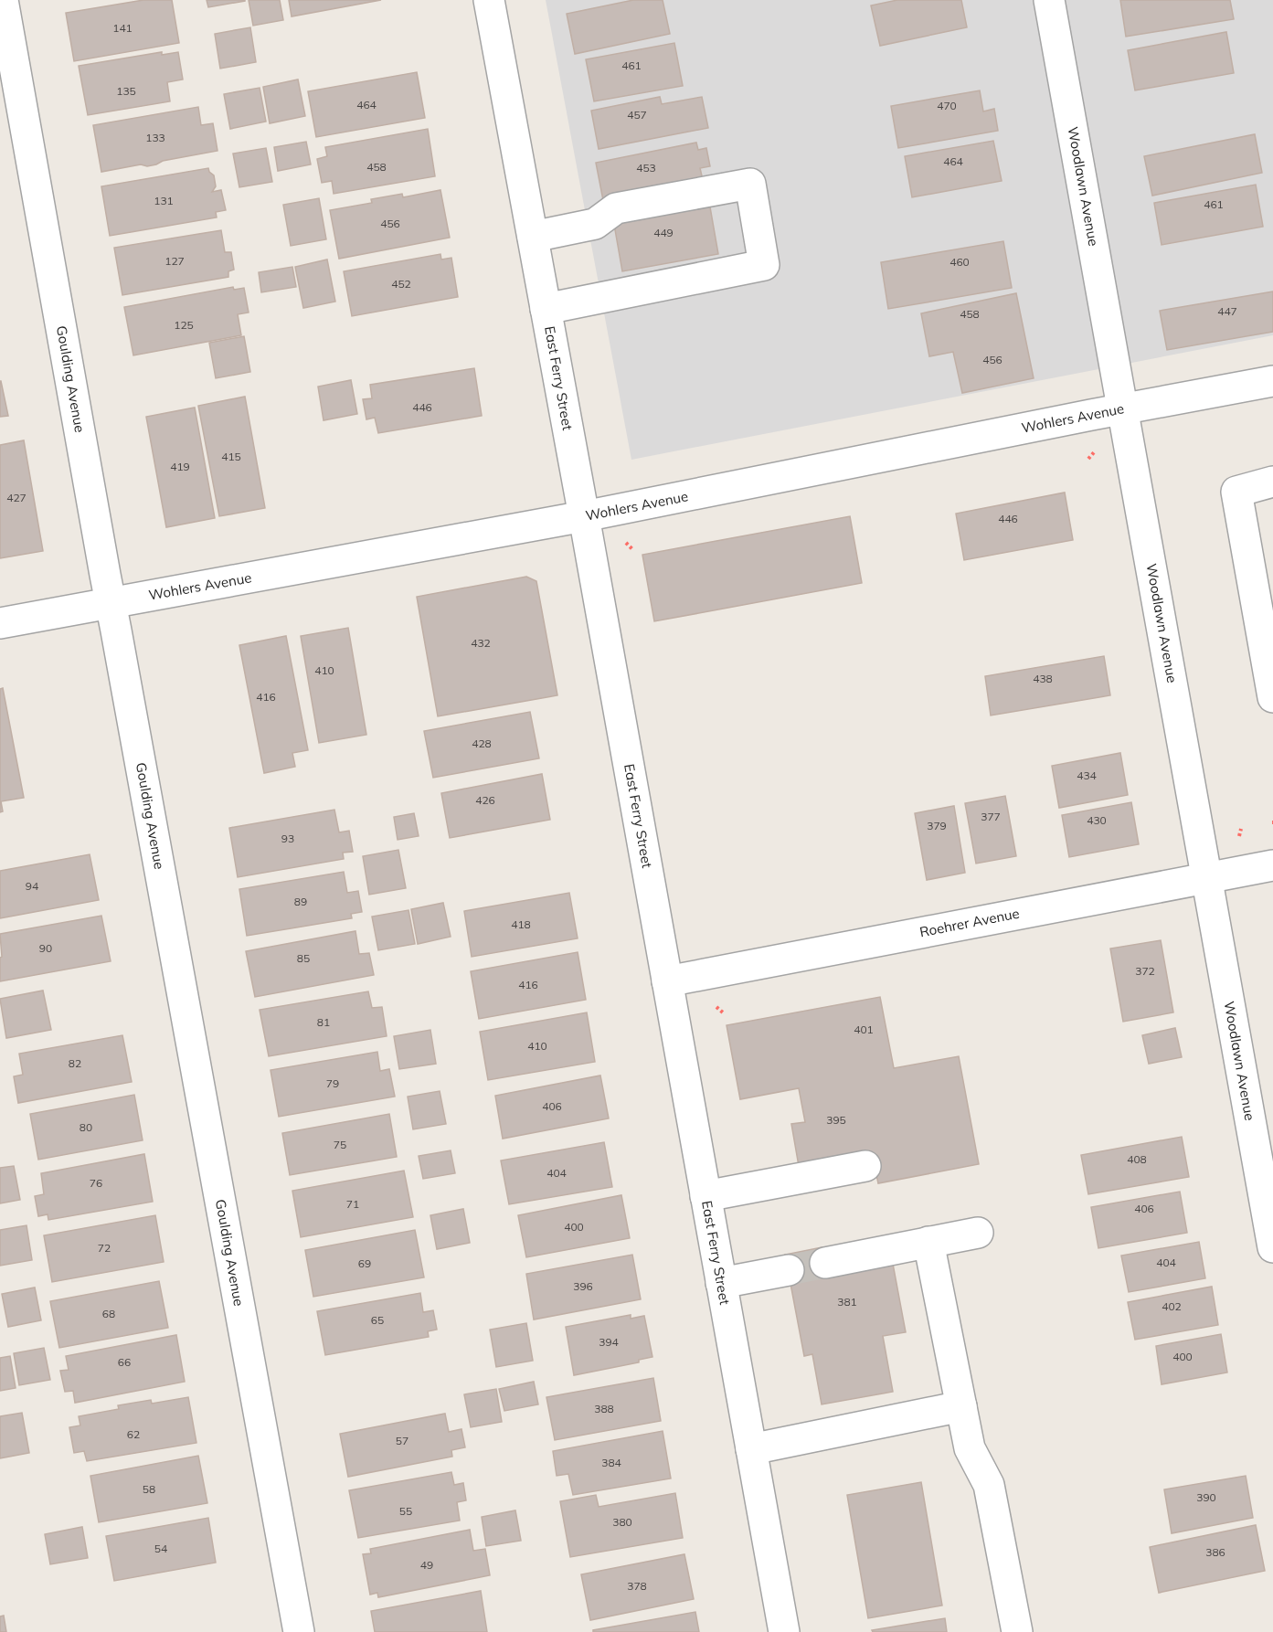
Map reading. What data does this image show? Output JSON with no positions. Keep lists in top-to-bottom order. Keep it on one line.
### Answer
{"streets":{"street":["Woodlawn Avenue","East Ferry Street","Goulding Avenue","Wohlers Avenue","Roehrer Avenue"]},"crossings":[["Woodlawn Avenue","Wohlers Avenue"],["Woodlawn Avenue","Roehrer Avenue"],["East Ferry Street","Wohlers Avenue"],["East Ferry Street","Roehrer Avenue"],["Goulding Avenue","Wohlers Avenue"]],"house_numbers":["141","461","135","464","470","457","133","464","458","453","131","461","456","449","127","460","452","447","458","125","456","446","415","419","427","446","432","410","438","416","428","434","426","377","430","379","93","94","89","418","90","85","372","416","81","401","410","82","79","406","395","80","75","408","404","76","71","406","400","72","404","69","396","381","402","68","65","394","400","66","388","62","57","384","58","390","55","380","54","386","49","378"]}
